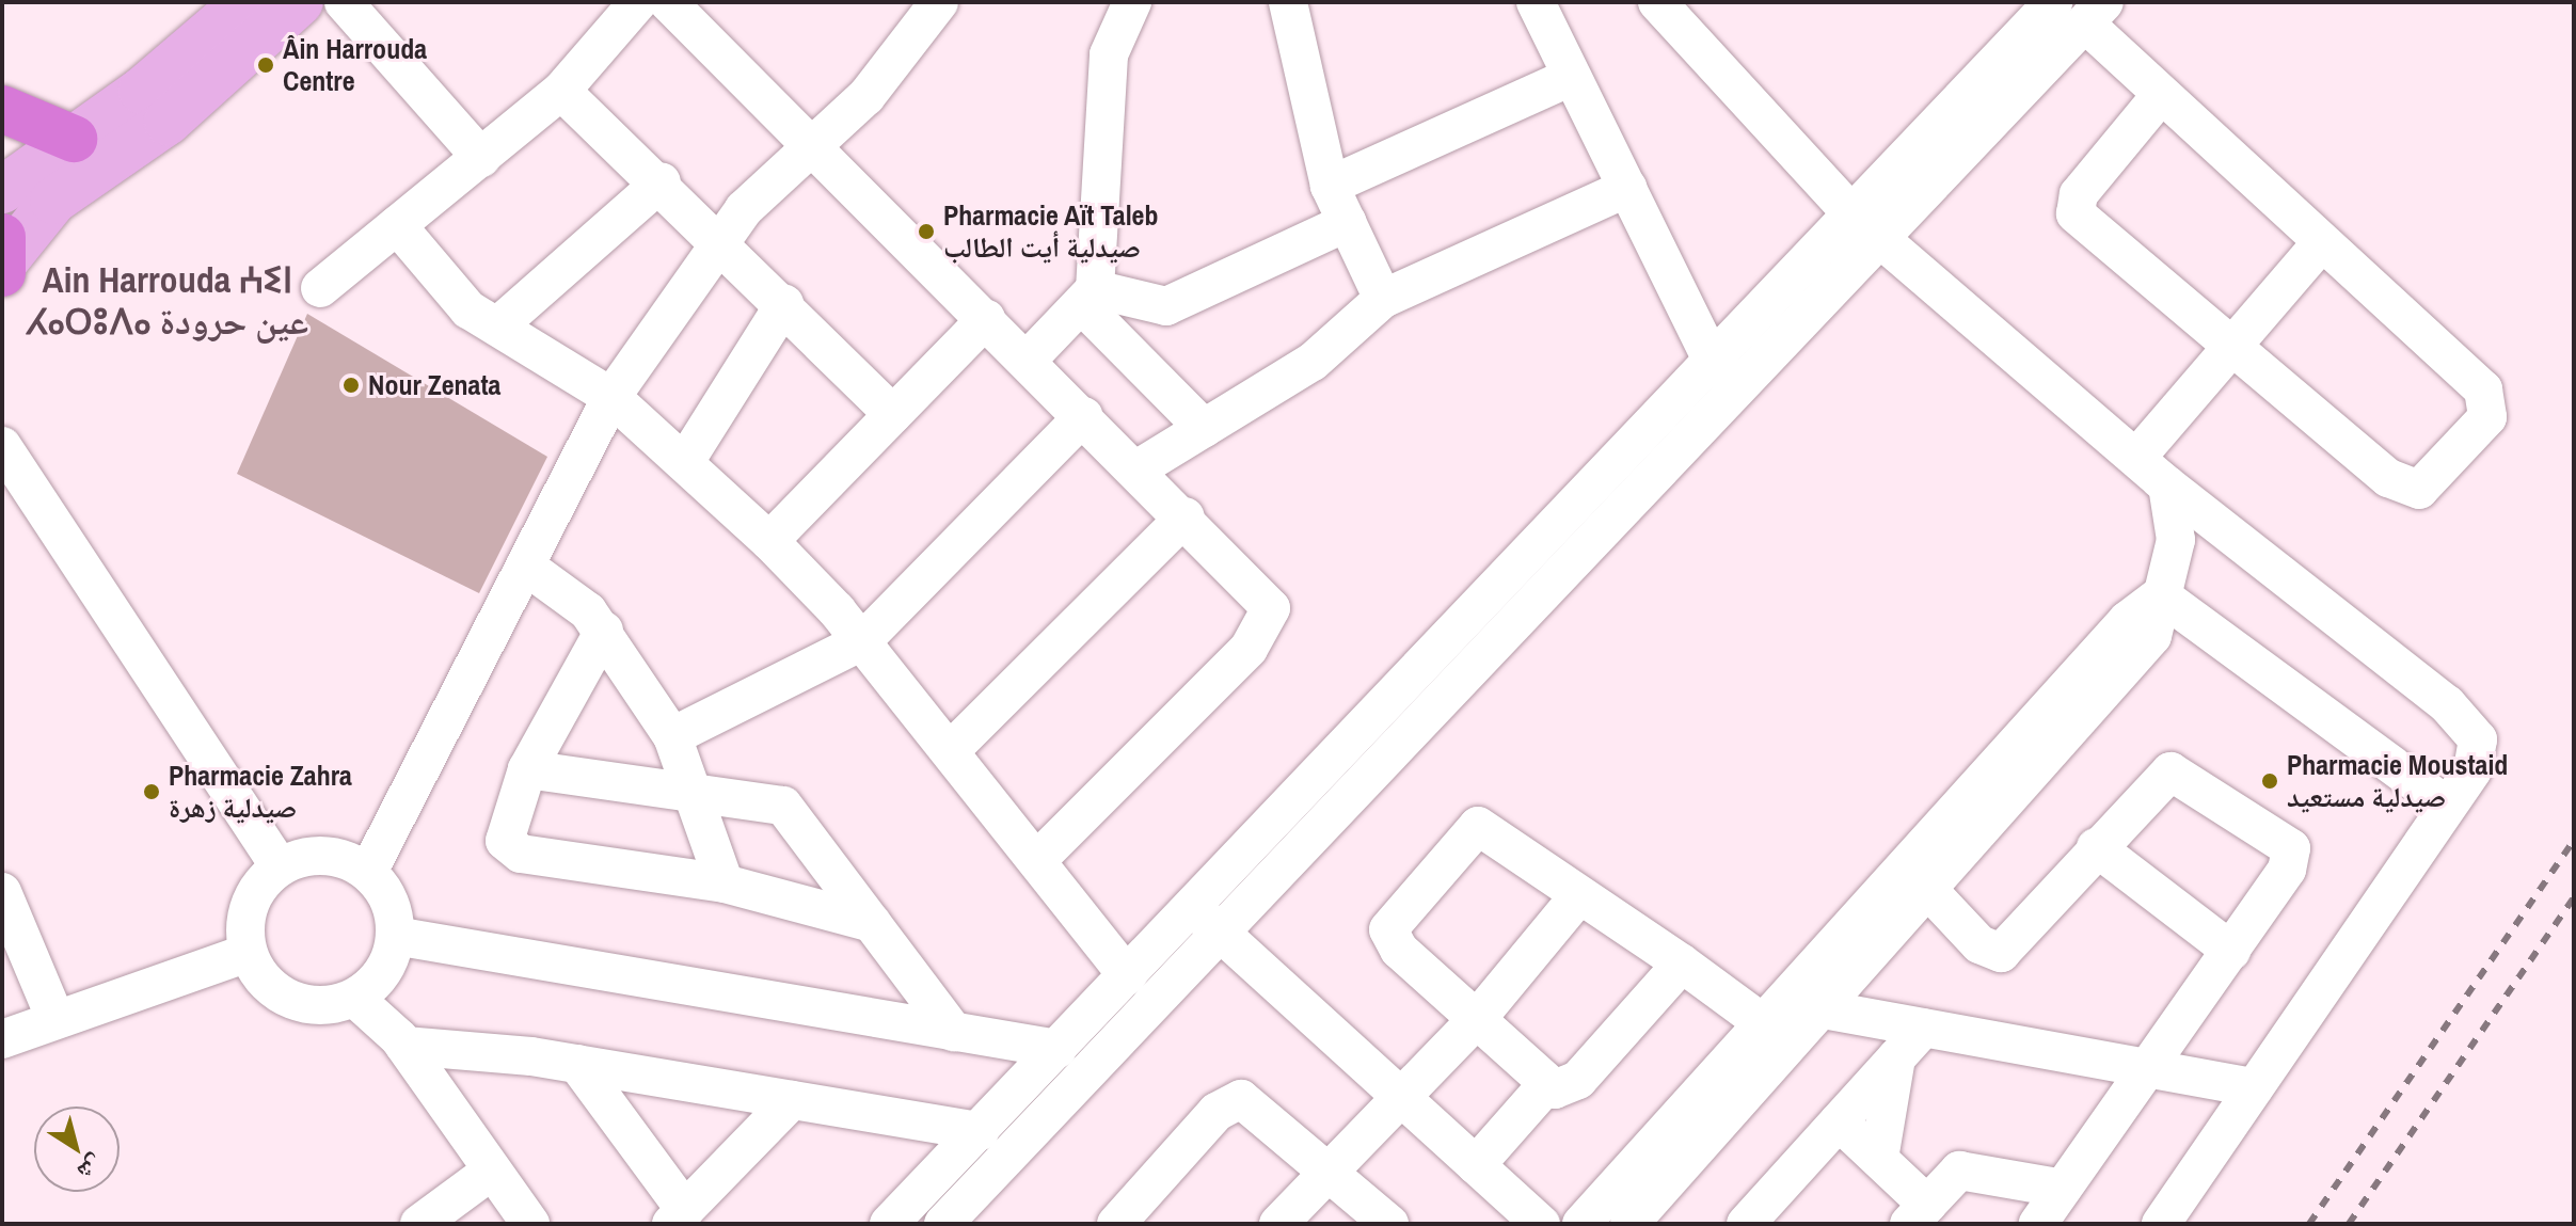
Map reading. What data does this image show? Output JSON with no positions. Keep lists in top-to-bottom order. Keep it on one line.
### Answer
{"districts":["Ain Harrouda ⵄⵉⵏ ⵃⴰⵔⵓⴷⴰ عين حرودة"],"places":["Âin Harrouda Centre","Pharmacie Aït Taleb صيدلية أيت الطالب","Nour Zenata","Pharmacie Moustaid صيدلية مستعيد","Pharmacie Zahra صيدلية زهرة"],"north":"bottom right"}
